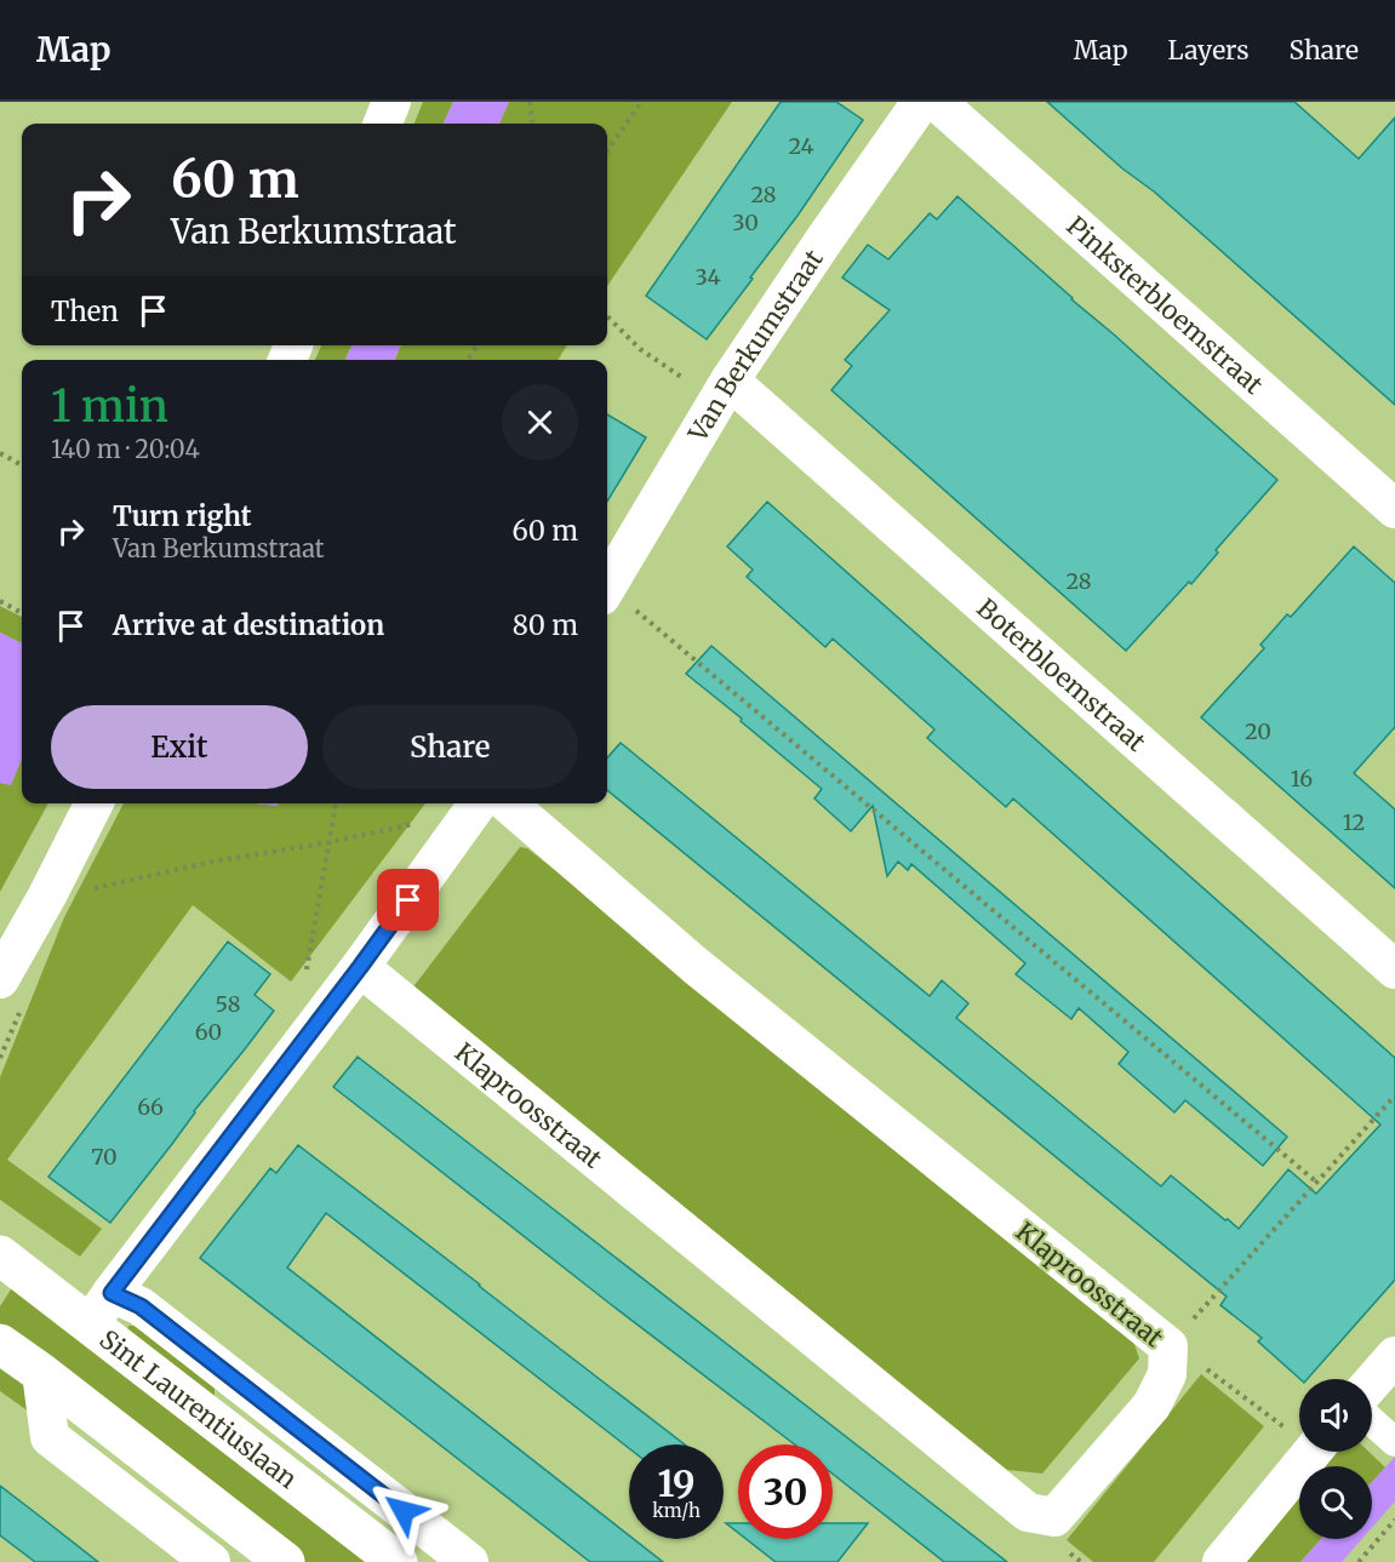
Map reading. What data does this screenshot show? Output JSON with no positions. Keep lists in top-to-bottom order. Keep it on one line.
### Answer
{"streets":{"street":["Pinksterbloemstraat","Van Berkumstraat","Boterbloemstraat","Klaproosstraat","Sint Laurentiuslaan"]},"crossings":[["Van Berkumstraat","Boterbloemstraat"]],"house_numbers":["24","28","30","34","28","20","16","12","58","60","66","70"],"page":{"header":"Map","nav":["Map","Layers","Share"],"turn":["60 m","Van Berkumstraat"],"then":"Then","heading":["1 min","140 m · 20:04"],"list":[{"name":"Turn right","note":"Van Berkumstraat","value":"60 m"},{"name":"Arrive at destination","value":"80 m"}],"buttons":["Exit","Share"],"speed":"19 km/h","limit":"30"}}
